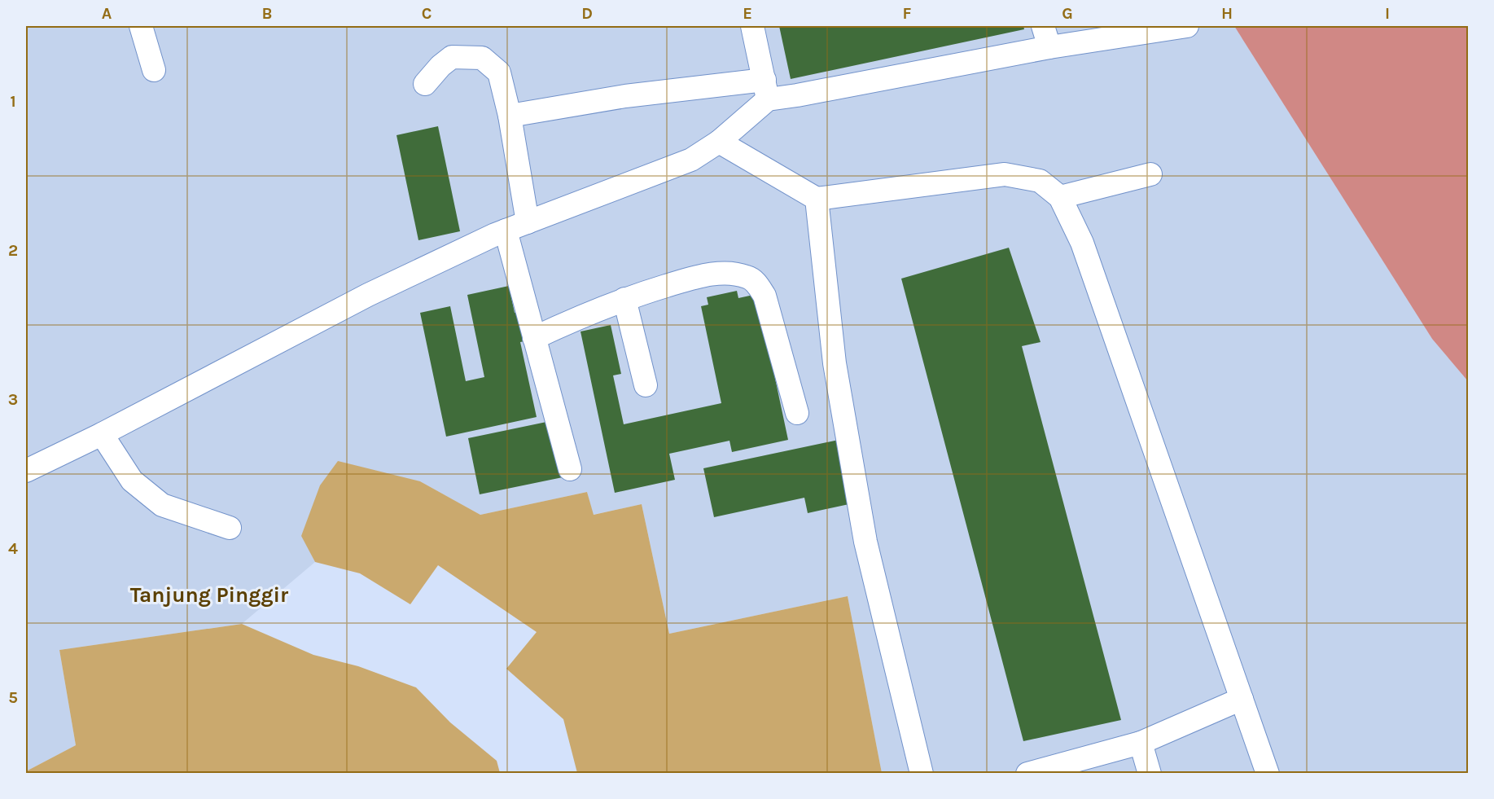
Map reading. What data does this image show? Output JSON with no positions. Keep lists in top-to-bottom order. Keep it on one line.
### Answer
{"districts":["Tanjung Pinggir"],"grid":{"columns":["A","B","C","D","E","F","G","H","I"],"rows":["1","2","3","4","5"]}}
